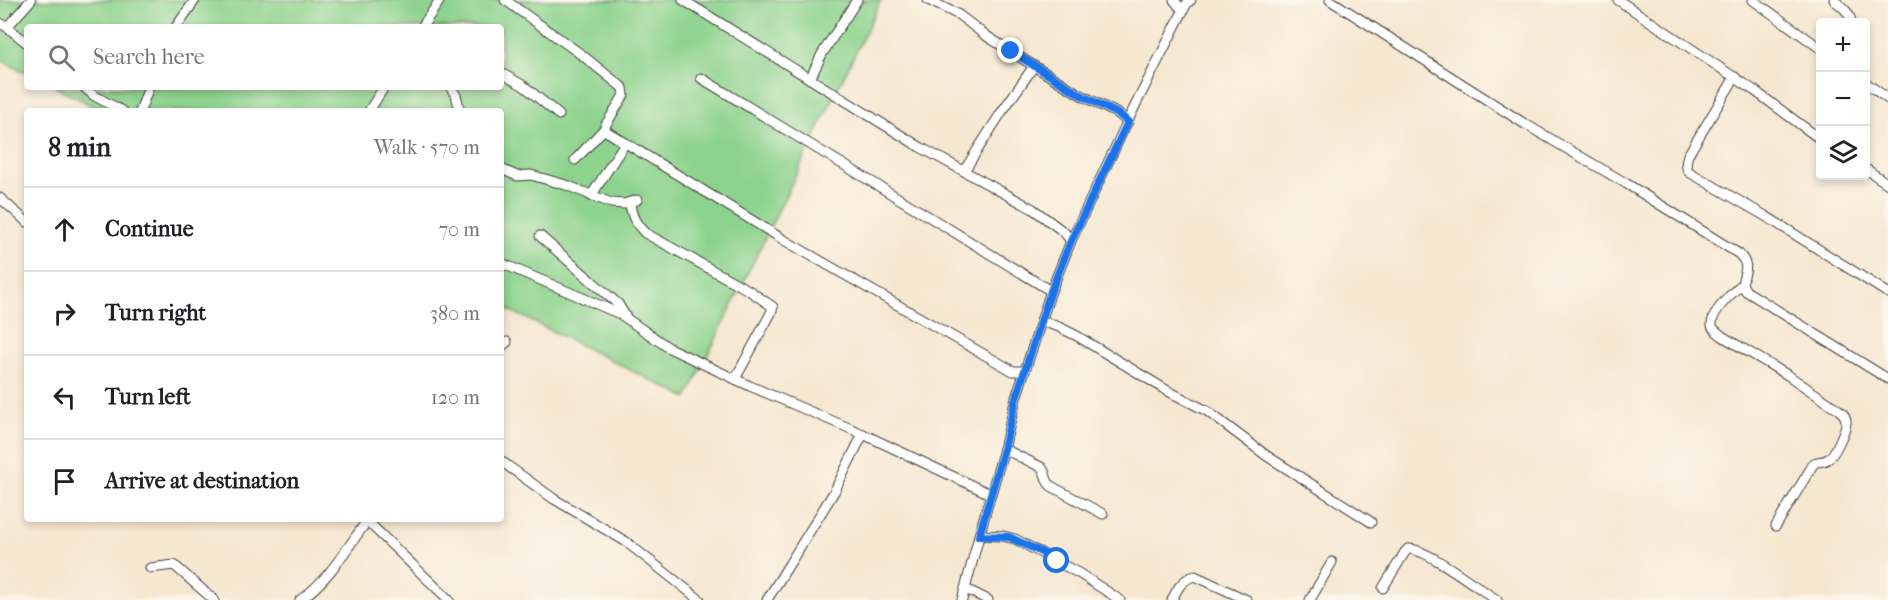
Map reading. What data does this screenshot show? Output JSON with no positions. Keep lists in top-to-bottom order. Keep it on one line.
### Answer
{"page":{"map_buttons":["+","−"],"search":"Search here","heading":["8 min","Walk · 570 m"],"list":[["Continue","70 m"],["Turn right","380 m"],["Turn left","120 m"],"Arrive at destination"]}}
